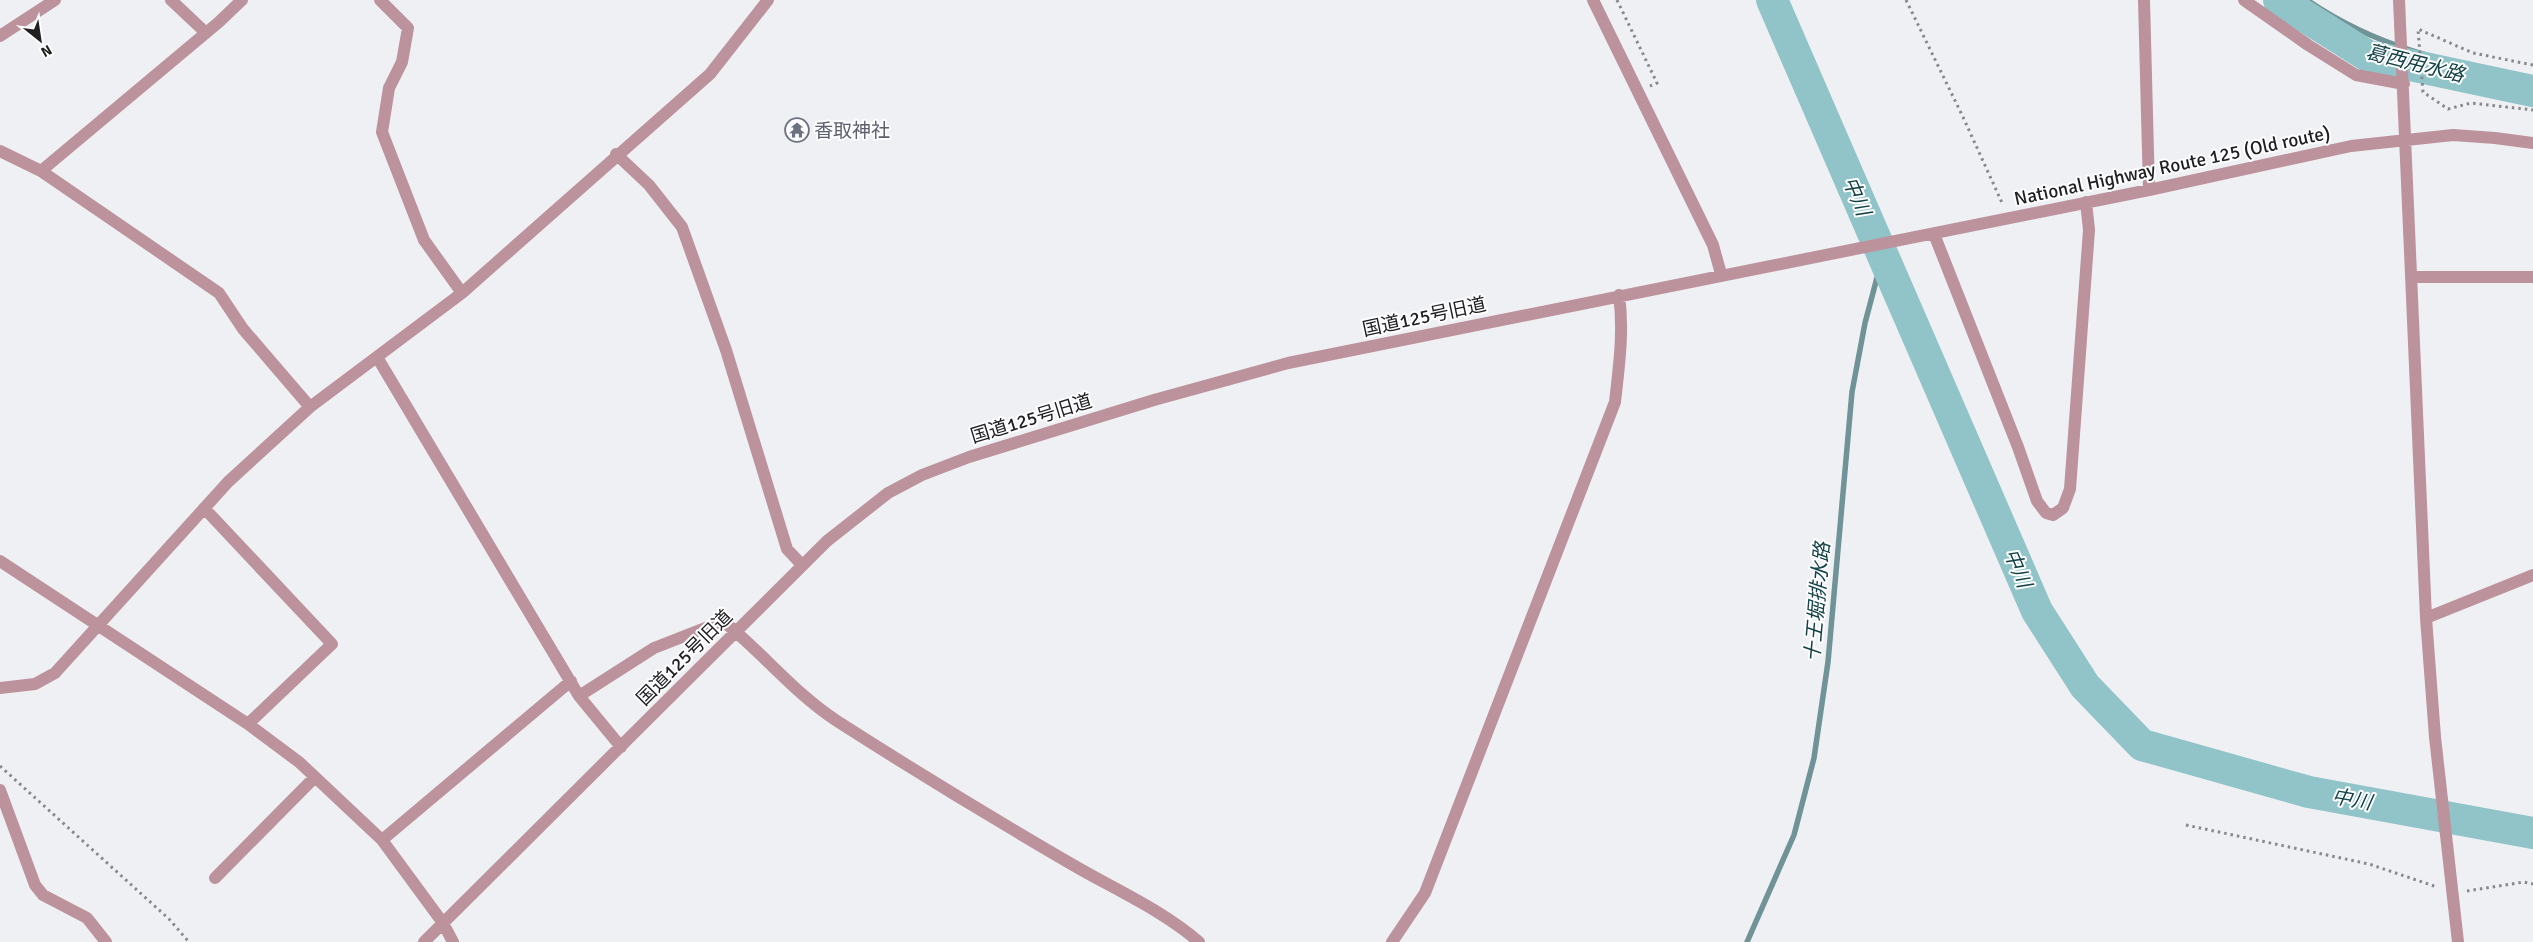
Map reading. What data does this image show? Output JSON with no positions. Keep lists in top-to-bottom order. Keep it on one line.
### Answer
{"streets":{"street":["National Highway Route 125 (Old route)","国道125号旧道"]},"crossings":[["National Highway Route 125 (Old route)","国道125号旧道"]],"water":["葛西用水路","中川","十王堀排水路"],"places":{"temple":["香取神社"]},"north":"bottom right"}
